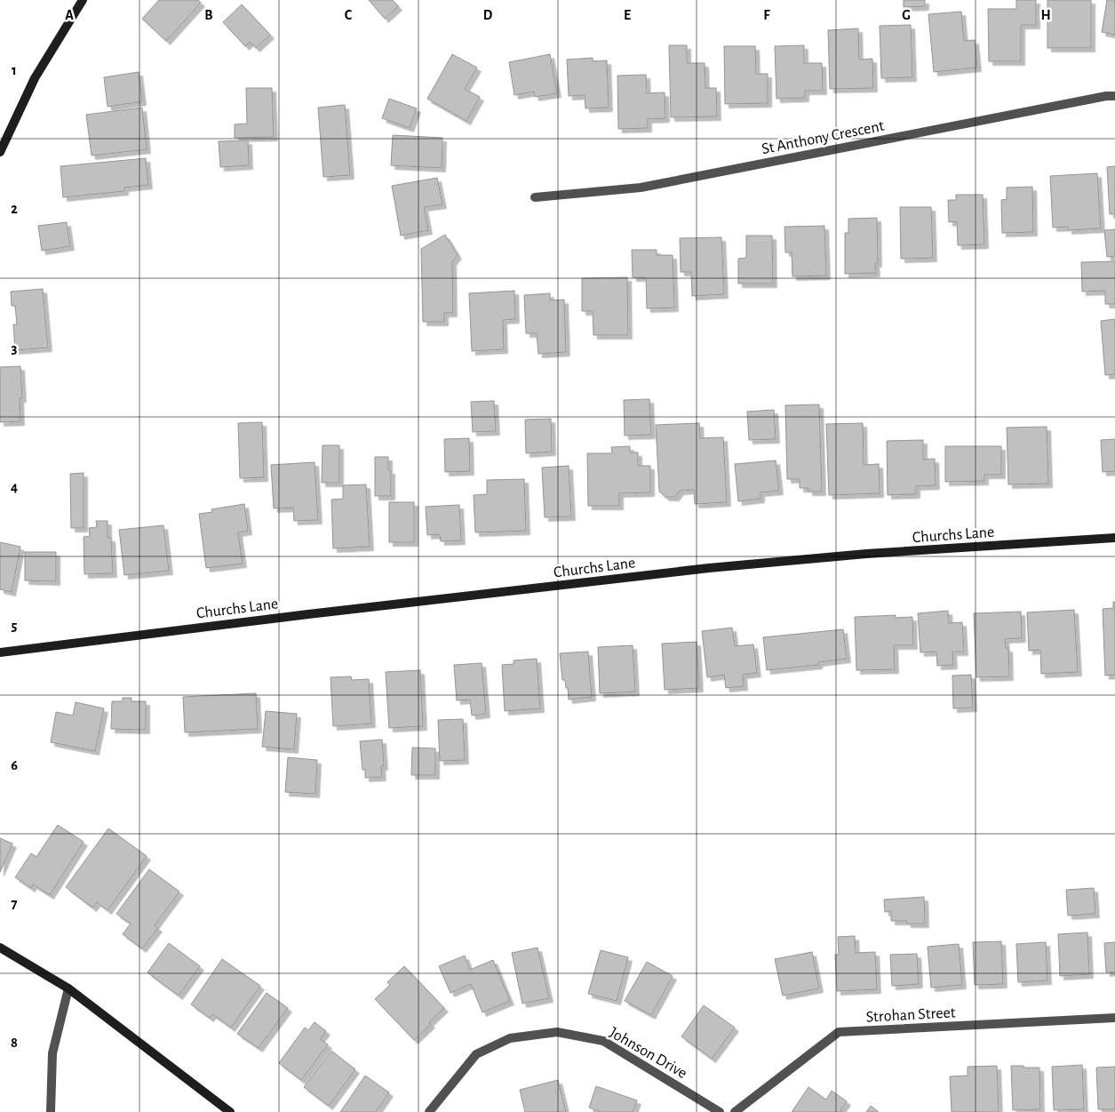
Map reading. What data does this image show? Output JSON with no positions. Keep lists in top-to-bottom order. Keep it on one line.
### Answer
{"streets":{"street":["St Anthony Crescent","Churchs Lane","Strohan Street","Johnson Drive"]},"grid":{"columns":["A","B","C","D","E","F","G","H"],"rows":["1","2","3","4","5","6","7","8"]}}
